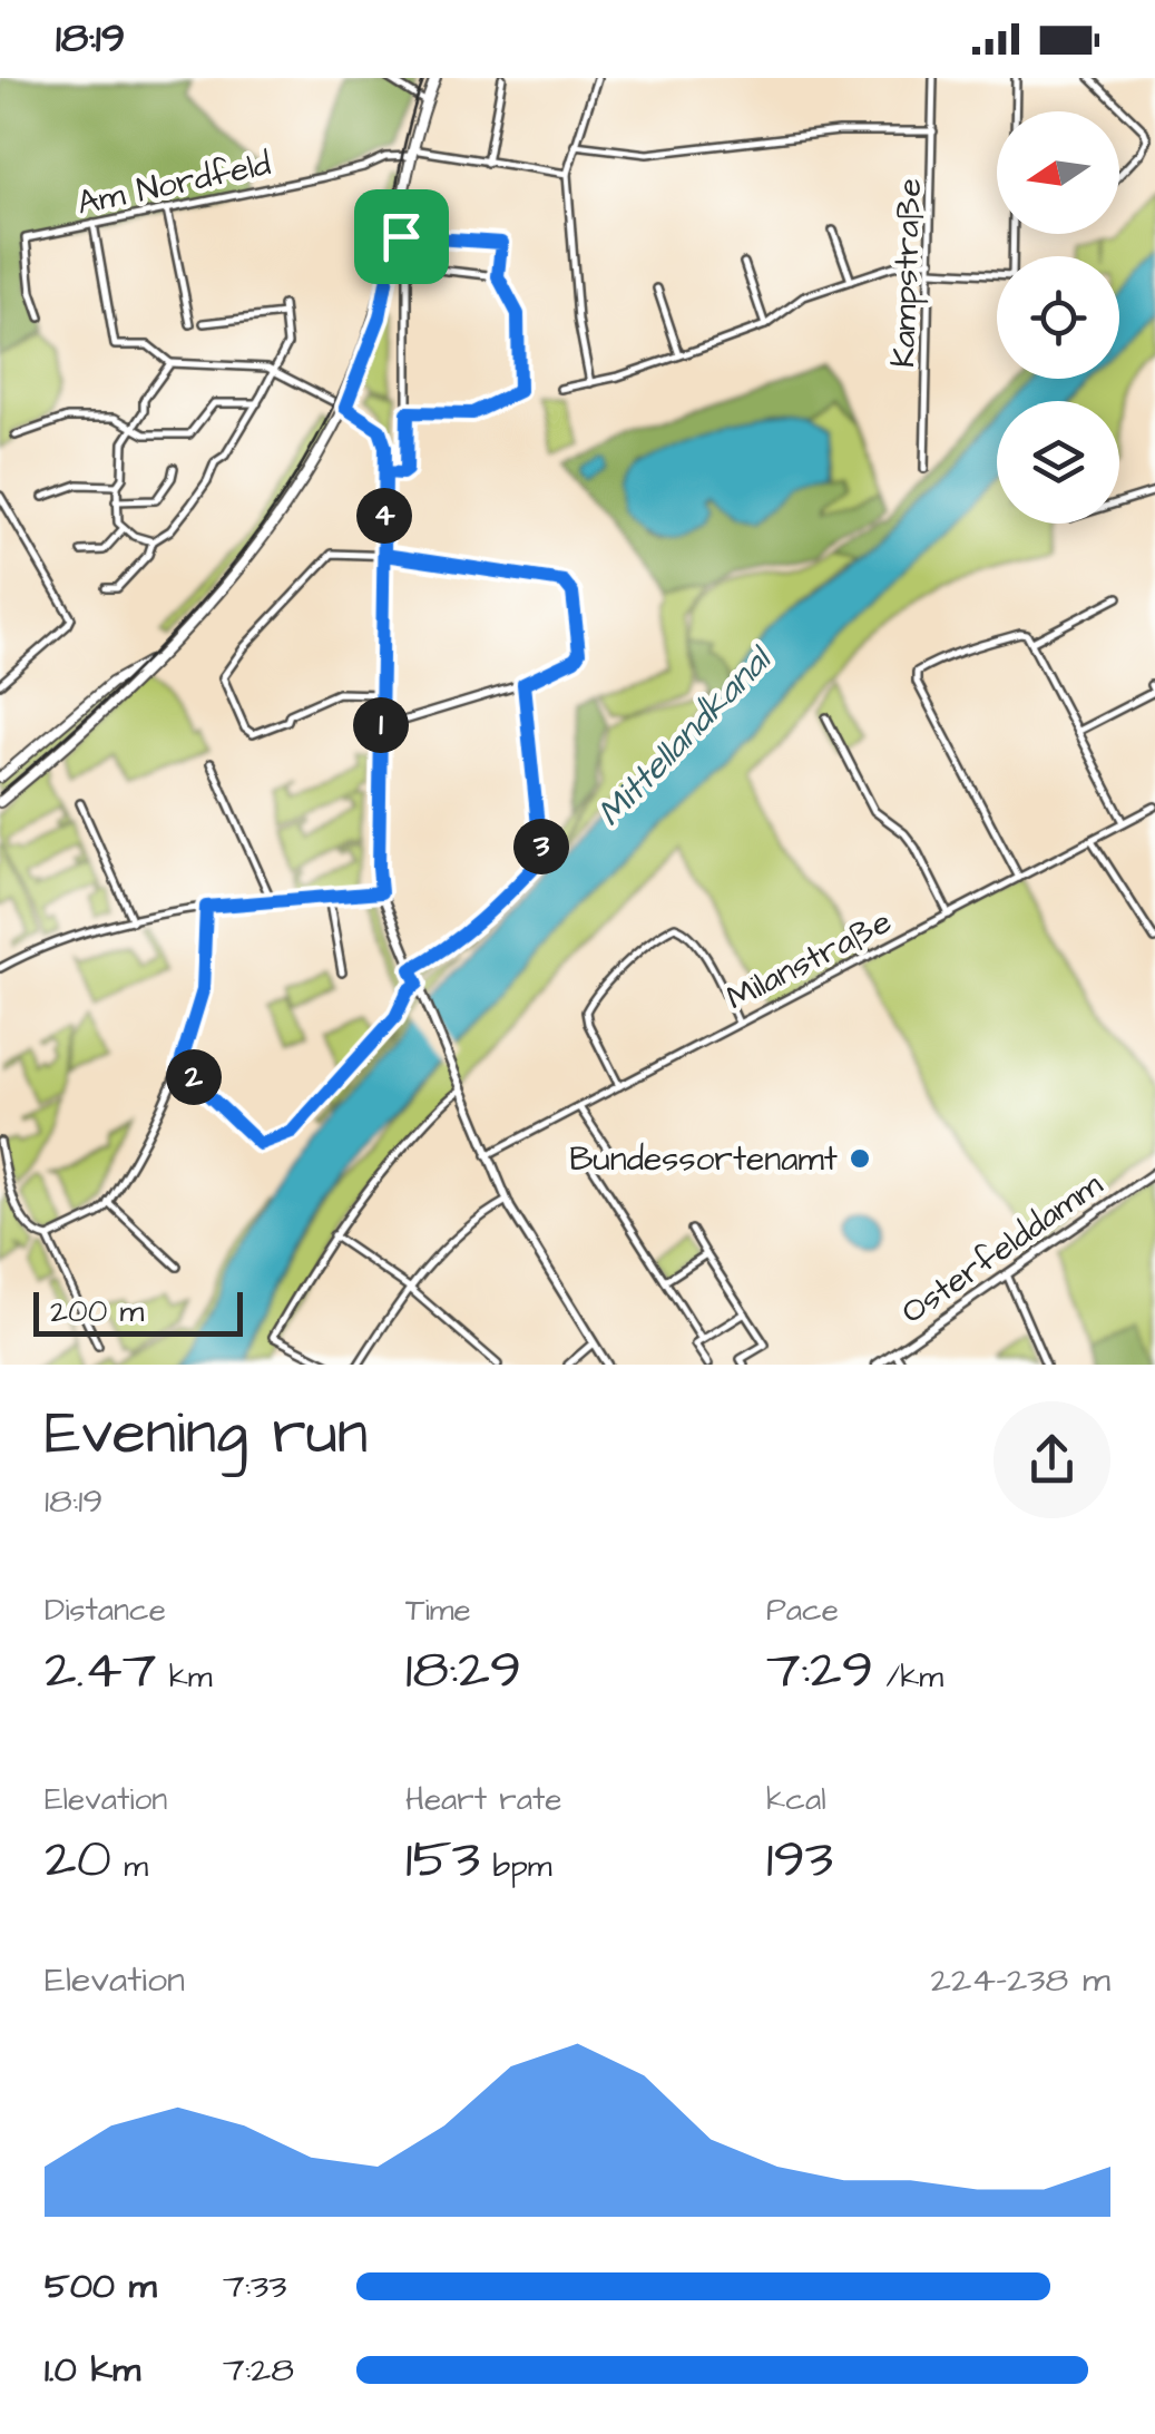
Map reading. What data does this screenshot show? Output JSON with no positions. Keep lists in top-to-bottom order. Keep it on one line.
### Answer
{"streets":{"street":["Am Nordfeld","Kampstraße","Milanstraße","Osterfelddamm"]},"water":["Mittellandkanal"],"places":["Bundessortenamt"],"scale_bar":"200 m","north":"left","page":{"status":"18:19","pins":["4","1","3","2"],"scale":"200 m","heading":["Evening run","18:19"],"stats":[["Distance","2.47 km"],["Time","18:29"],["Pace","7:29 /km"],["Elevation","20 m"],["Heart rate","153 bpm"],["kcal","193"]],"chart":["Elevation","224–238 m"],"list":[{"name":"500 m","note":"7:33"},{"name":"1.0 km","note":"7:28"}]}}
